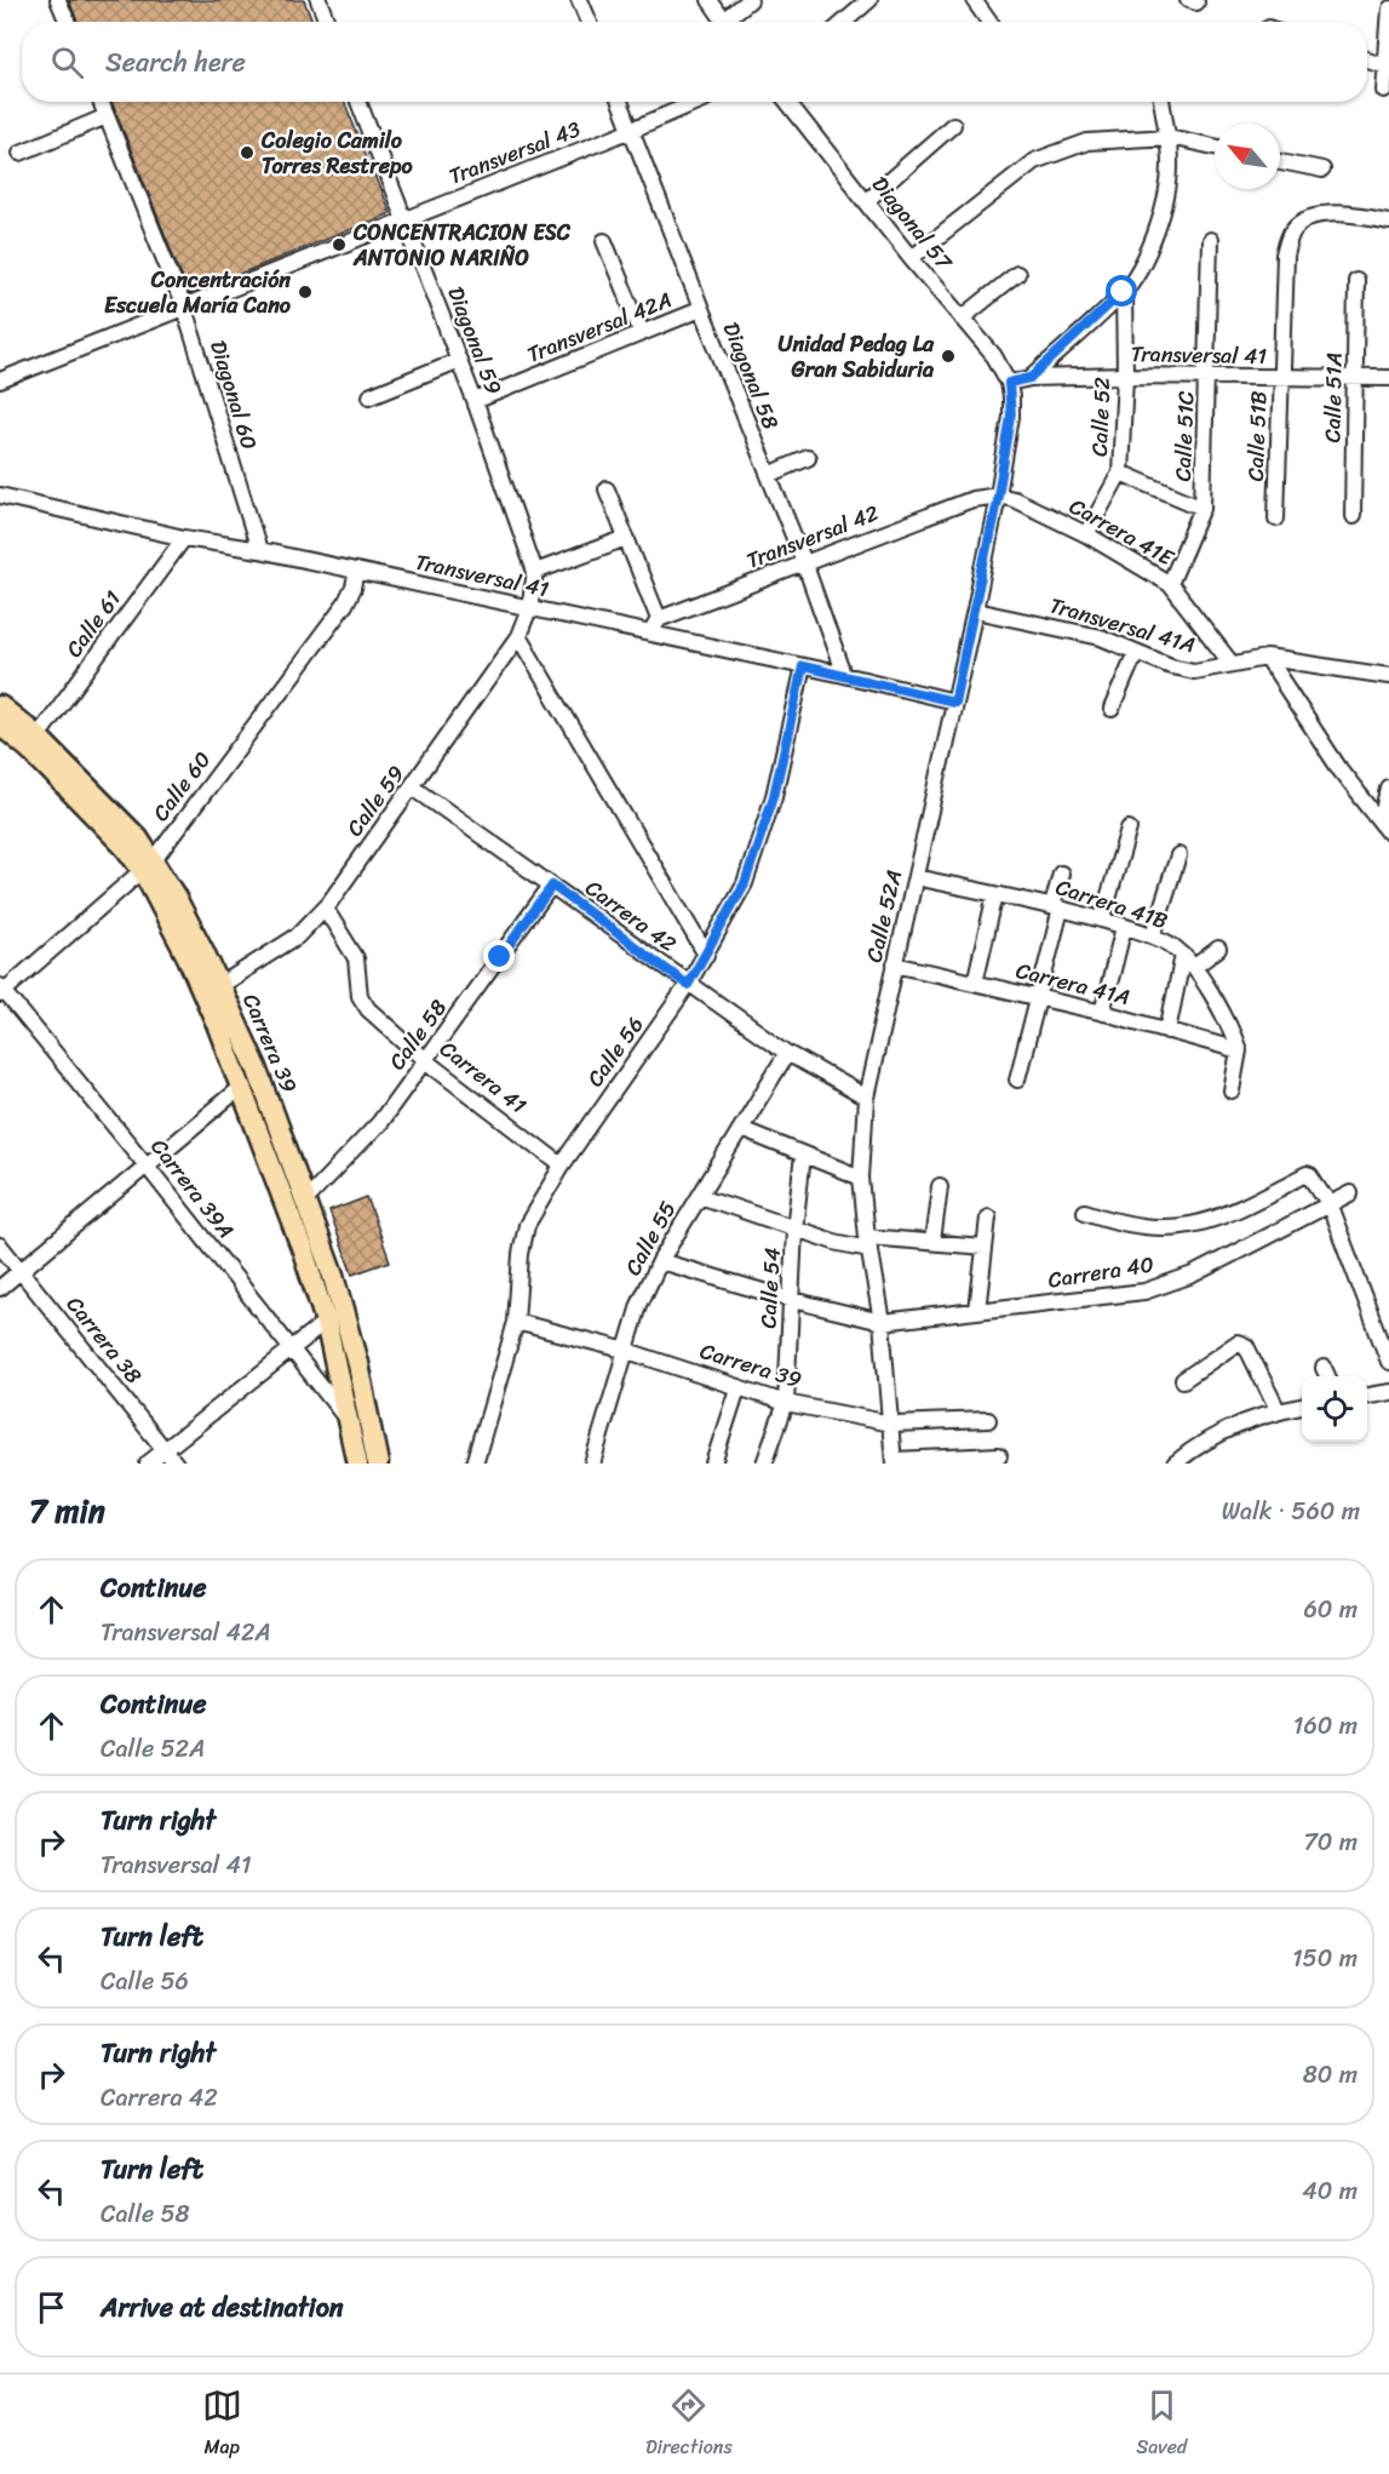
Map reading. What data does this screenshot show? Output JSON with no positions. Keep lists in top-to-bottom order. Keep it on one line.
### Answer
{"streets":{"main road":["Carrera 39"],"street":["Transversal 43","Diagonal 57","Transversal 42A","Diagonal 59","Transversal 41","Diagonal 58","Diagonal 60","Calle 51A","Calle 52","Calle 51C","Calle 51B","Carrera 41E","Transversal 42","Calle 61","Transversal 41A","Calle 60","Calle 59","Carrera 41B","Carrera 42","Calle 52A","Carrera 41A","Calle 58","Calle 56","Carrera 41","Carrera 39A","Calle 55","Carrera 40","Calle 54","Carrera 38"]},"crossings":[["Transversal 43","Diagonal 59"],["Transversal 43","Diagonal 58"],["Transversal 43","Diagonal 60"],["Diagonal 57","Transversal 41"],["Diagonal 57","Calle 52A"],["Transversal 42A","Diagonal 59"],["Transversal 42A","Diagonal 58"],["Diagonal 59","Transversal 41"],["Diagonal 59","Calle 59"],["Transversal 41","Diagonal 58"],["Transversal 41","Diagonal 60"],["Transversal 41","Calle 51A"],["Transversal 41","Calle 52"],["Transversal 41","Calle 51C"],["Transversal 41","Calle 51B"],["Transversal 41","Calle 61"],["Transversal 41","Calle 60"],["Transversal 41","Calle 59"],["Transversal 41","Calle 52A"],["Transversal 41","Calle 56"],["Diagonal 58","Transversal 42"],["Calle 52","Carrera 41E"],["Calle 51C","Carrera 41E"],["Carrera 41E","Transversal 42"],["Carrera 41E","Transversal 41A"],["Carrera 41E","Calle 52A"],["Transversal 42","Calle 52A"],["Calle 61","Carrera 39"],["Transversal 41A","Calle 52A"],["Calle 60","Carrera 39"],["Calle 60","Carrera 39A"],["Calle 59","Carrera 42"],["Calle 59","Carrera 39"],["Calle 59","Carrera 41"],["Carrera 41B","Calle 52A"],["Carrera 41B","Carrera 41A"],["Carrera 42","Calle 52A"],["Carrera 42","Calle 58"],["Carrera 42","Calle 56"],["Carrera 42","Calle 55"],["Calle 52A","Carrera 41A"],["Calle 52A","Carrera 39"],["Calle 52A","Carrera 40"],["Calle 58","Carrera 39"],["Calle 58","Carrera 41"],["Carrera 39","Calle 56"],["Carrera 39","Carrera 39A"],["Carrera 39","Calle 55"],["Carrera 39","Calle 54"],["Calle 56","Carrera 41"]],"places":["Colegio Camilo Torres Restrepo","CONCENTRACION ESC ANTONIO NARIÑO","Concentración Escuela María Cano","Unidad Pedag La Gran Sabiduria"],"north":"top left","page":{"search":"Search here","heading":["7 min","Walk · 560 m"],"list":[["Continue","Transversal 42A","60 m"],["Continue","Calle 52A","160 m"],["Turn right","Transversal 41","70 m"],["Turn left","Calle 56","150 m"],["Turn right","Carrera 42","80 m"],["Turn left","Calle 58","40 m"],"Arrive at destination"],"nav":["Map","Directions","Saved"]}}
